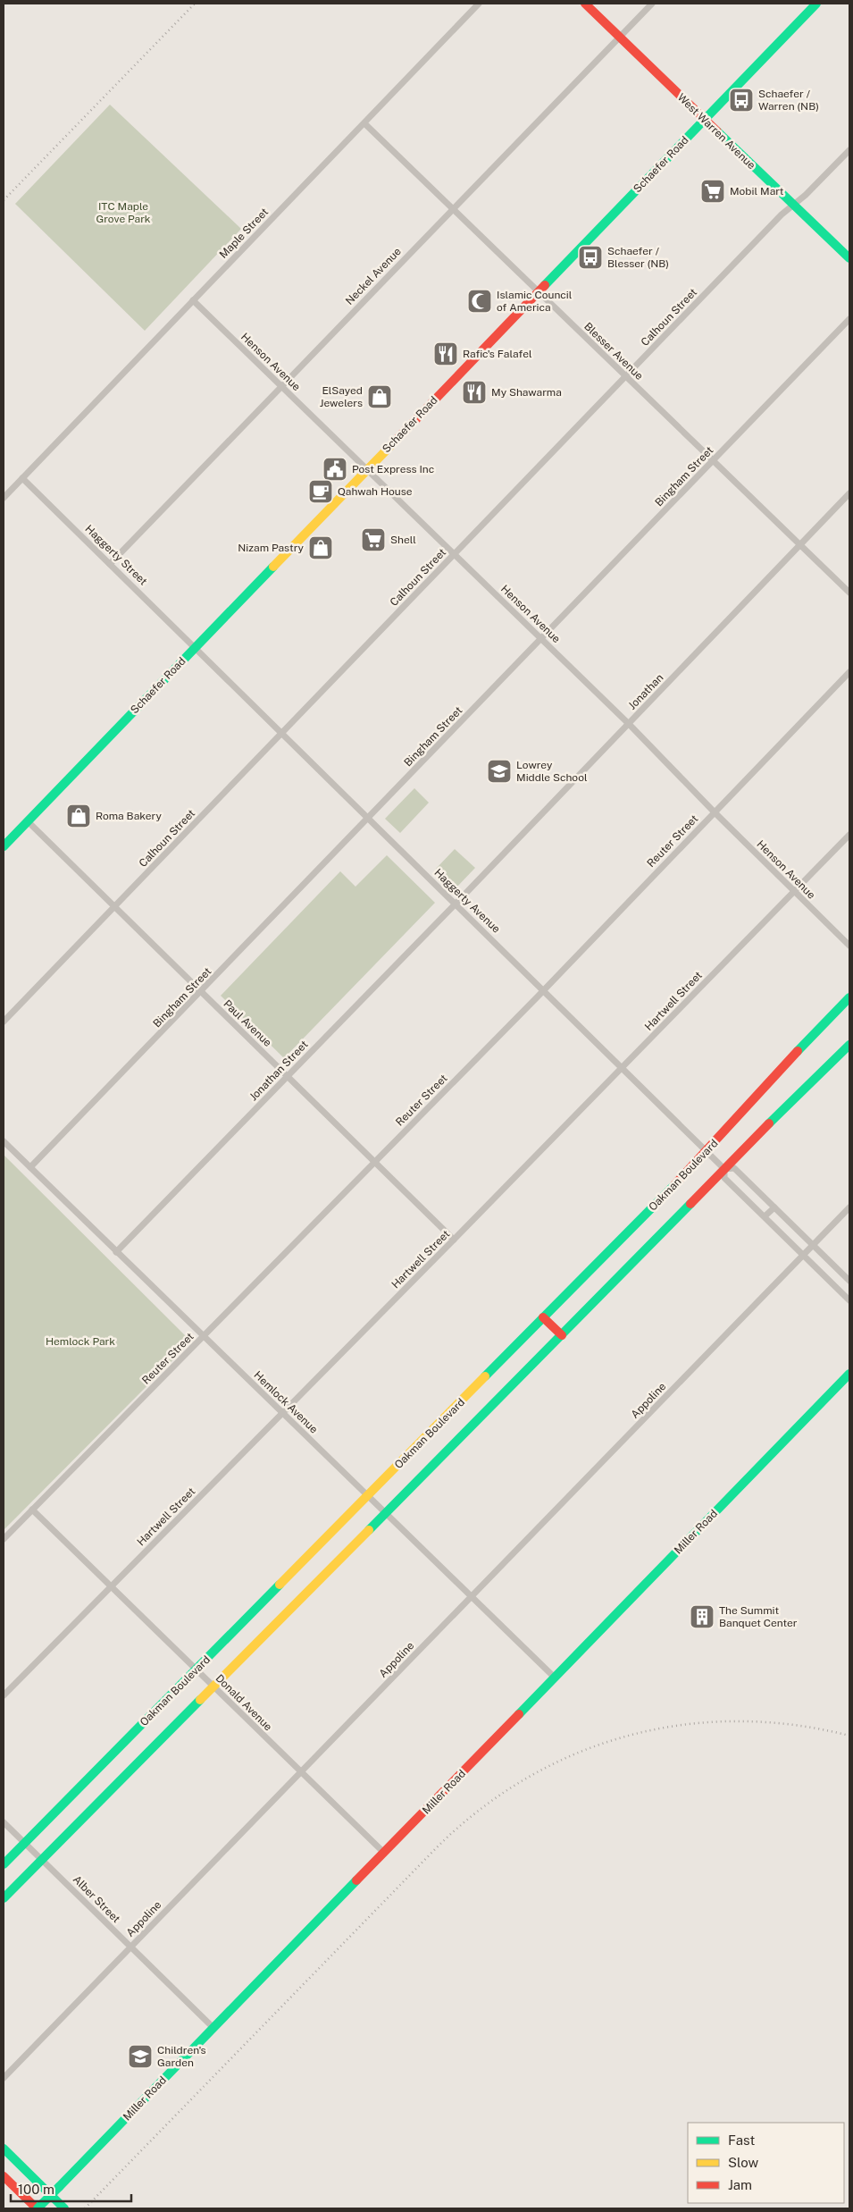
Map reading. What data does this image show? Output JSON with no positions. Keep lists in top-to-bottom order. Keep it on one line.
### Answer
{"streets":{"street":["West Warren Avenue","Schaefer Road","Maple Street","Neckel Avenue","Calhoun Street","Blesser Avenue","Henson Avenue","Bingham Street","Haggerty Street","Jonathan","Reuter Street","Haggerty Avenue","Hartwell Street","Paul Avenue","Jonathan Street","Oakman Boulevard","Appoline","Hemlock Avenue","Miller Road","Donald Avenue","Alber Street"]},"crossings":[["West Warren Avenue","Schaefer Road"],["West Warren Avenue","Neckel Avenue"],["West Warren Avenue","Calhoun Street"],["Schaefer Road","Blesser Avenue"],["Schaefer Road","Henson Avenue"],["Schaefer Road","Haggerty Street"],["Schaefer Road","Haggerty Avenue"],["Schaefer Road","Paul Avenue"],["Maple Street","Blesser Avenue"],["Maple Street","Henson Avenue"],["Maple Street","Haggerty Street"],["Neckel Avenue","Blesser Avenue"],["Neckel Avenue","Henson Avenue"],["Neckel Avenue","Haggerty Street"],["Calhoun Street","Blesser Avenue"],["Calhoun Street","Henson Avenue"],["Calhoun Street","Haggerty Avenue"],["Calhoun Street","Paul Avenue"],["Blesser Avenue","Bingham Street"],["Blesser Avenue","Jonathan"],["Henson Avenue","Bingham Street"],["Henson Avenue","Jonathan"],["Henson Avenue","Reuter Street"],["Henson Avenue","Hartwell Street"],["Bingham Street","Haggerty Avenue"],["Bingham Street","Paul Avenue"],["Bingham Street","Hemlock Avenue"],["Haggerty Street","Haggerty Avenue"],["Jonathan","Haggerty Avenue"],["Jonathan","Jonathan Street"],["Reuter Street","Haggerty Avenue"],["Reuter Street","Paul Avenue"],["Reuter Street","Hemlock Avenue"],["Reuter Street","Donald Avenue"],["Haggerty Avenue","Hartwell Street"],["Haggerty Avenue","Jonathan Street"],["Haggerty Avenue","Oakman Boulevard"],["Haggerty Avenue","Appoline"],["Hartwell Street","Paul Avenue"],["Hartwell Street","Hemlock Avenue"],["Hartwell Street","Donald Avenue"],["Paul Avenue","Jonathan Street"],["Jonathan Street","Hemlock Avenue"],["Oakman Boulevard","Hemlock Avenue"],["Oakman Boulevard","Donald Avenue"],["Oakman Boulevard","Alber Street"],["Appoline","Hemlock Avenue"],["Appoline","Donald Avenue"],["Appoline","Alber Street"],["Hemlock Avenue","Miller Road"],["Miller Road","Donald Avenue"],["Miller Road","Alber Street"]],"parks":["ITC Maple Grove Park","Hemlock Park"],"places":{"bus stop":["Schaefer / Warren (NB)","Schaefer / Blesser (NB)"],"supermarket":["Mobil Mart","Shell"],"mosque":["Islamic Council of America"],"restaurant":["Rafic's Falafel","My Shawarma"],"shop":["ElSayed Jewelers","Nizam Pastry","Roma Bakery"],"public building":["Post Express Inc"],"cafe":["Qahwah House"],"school or university":["Lowrey Middle School","Children's Garden"],"building":["The Summit Banquet Center"]},"legend":["Fast","Slow","Jam"],"scale_bar":"100 m"}
